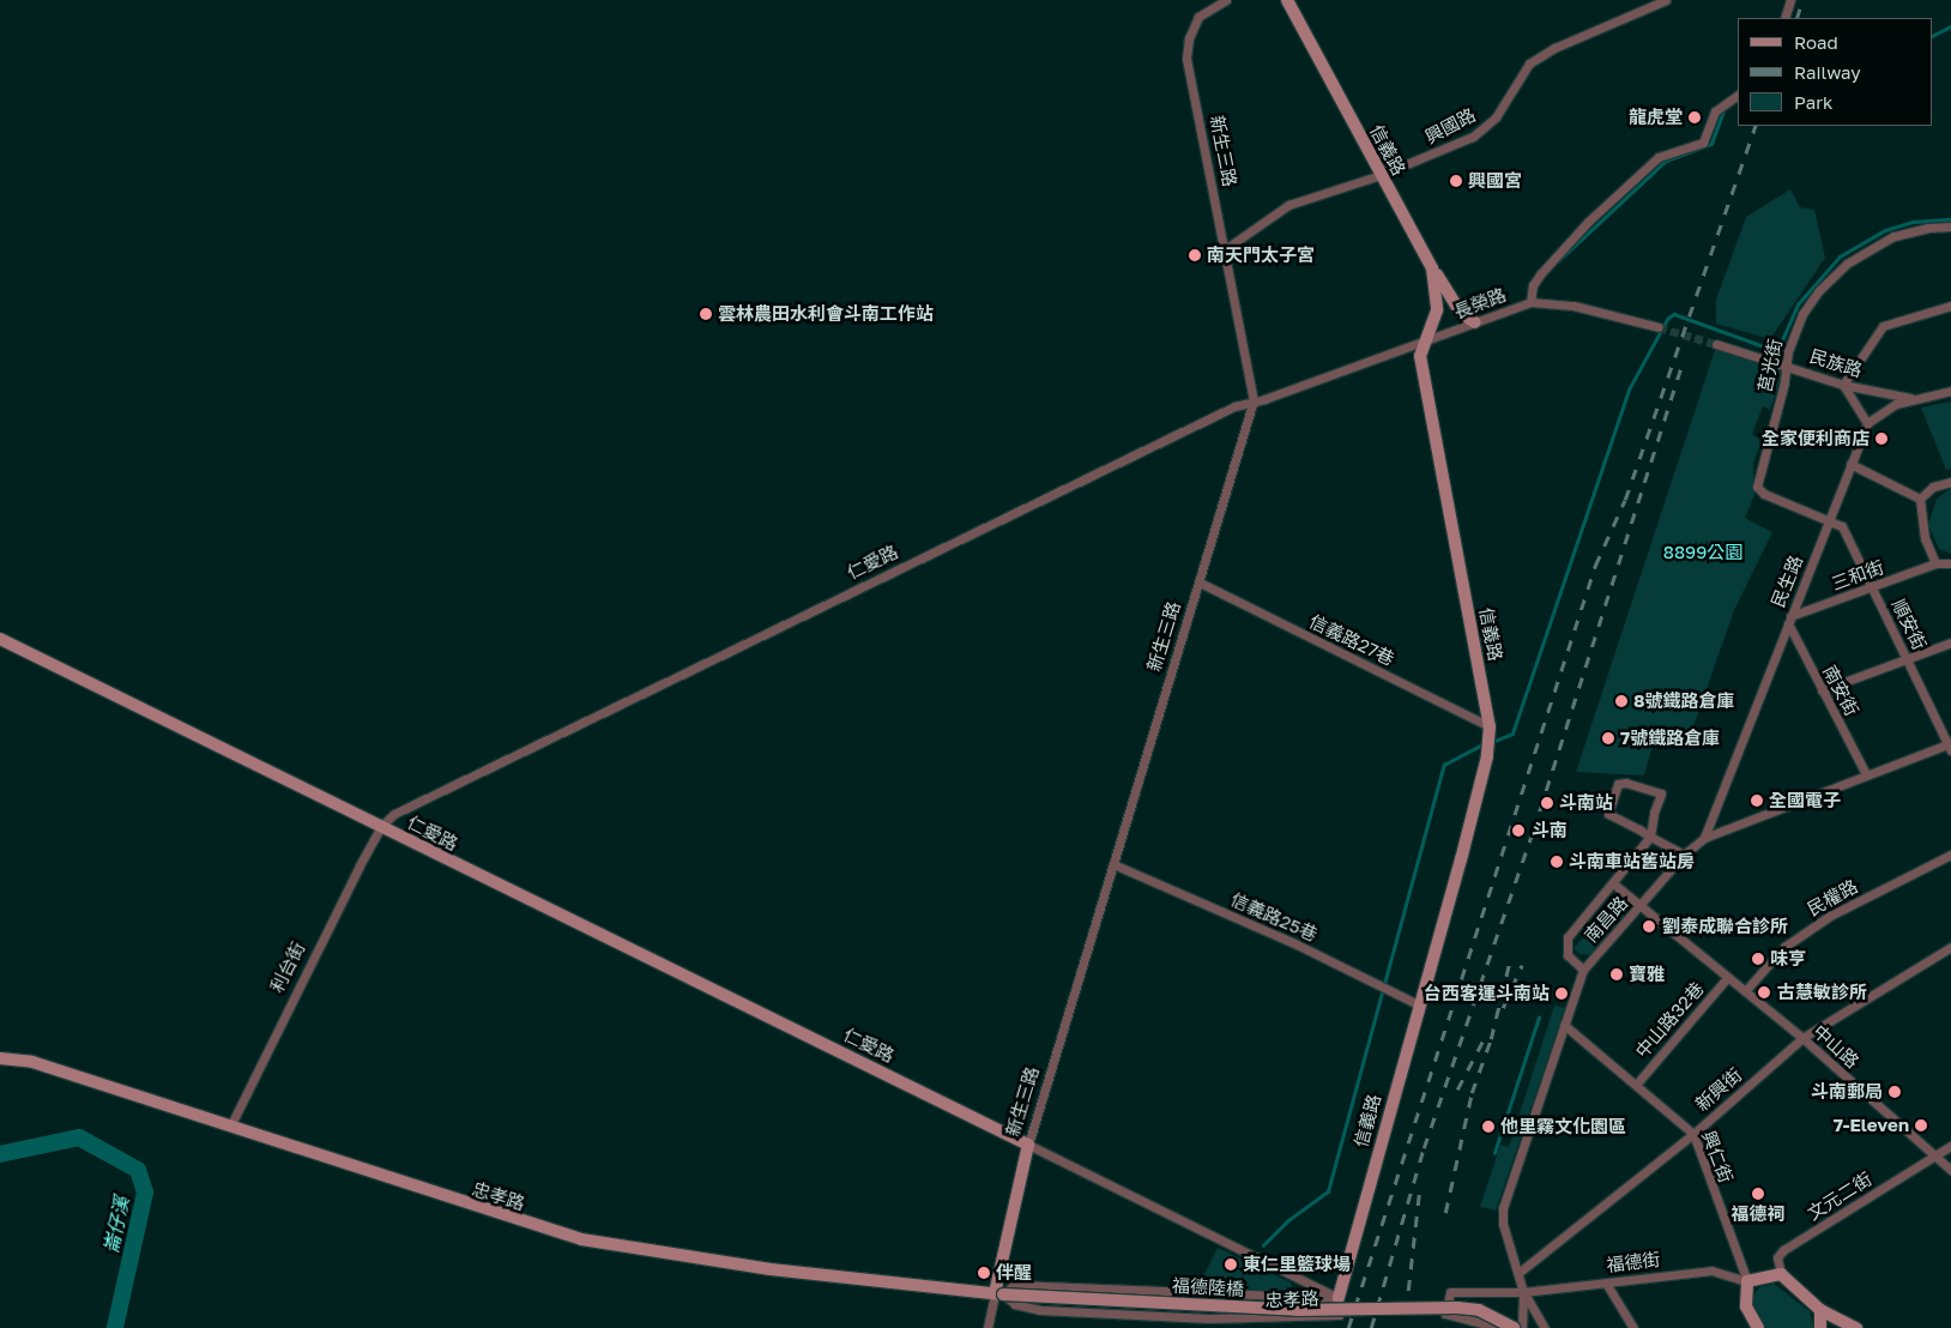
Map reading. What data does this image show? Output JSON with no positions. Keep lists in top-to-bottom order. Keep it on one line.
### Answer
{"streets":{"main road":["信義路","新生三路","仁愛路","忠孝路","福德街","福德陸橋"],"street":["興國路","長榮路","民族路","莒光街","三和街","民生路","順安街","信義路27巷","南安街","民權路","信義路25巷","南昌路","利台街","中山路32巷","中山路","新興街","興仁街","文元二街"]},"crossings":[["興國路","信義路"],["興國路","新生三路"],["信義路","長榮路"],["信義路","仁愛路"],["信義路","信義路27巷"],["信義路","信義路25巷"],["信義路","忠孝路"],["新生三路","長榮路"],["新生三路","仁愛路"],["新生三路","信義路27巷"],["新生三路","信義路25巷"],["新生三路","忠孝路"],["新生三路","福德陸橋"],["長榮路","仁愛路"],["民族路","莒光街"],["莒光街","民生路"],["莒光街","順安街"],["仁愛路","利台街"],["仁愛路","忠孝路"],["三和街","民生路"],["三和街","順安街"],["三和街","南安街"],["民生路","順安街"],["民生路","南安街"],["民生路","南昌路"],["順安街","南昌路"],["南安街","南昌路"],["民權路","中山路"],["南昌路","中山路"],["南昌路","新興街"],["南昌路","興仁街"],["南昌路","福德街"],["利台街","忠孝路"],["中山路32巷","中山路"],["中山路32巷","興仁街"],["中山路","新興街"],["中山路","文元二街"],["新興街","興仁街"],["興仁街","福德街"],["忠孝路","福德陸橋"],["文元二街","福德街"]],"water":["崙仔溪"],"parks":["8899公園"],"places":["龍虎堂","興國宮","南天門太子宮","雲林農田水利會斗南工作站","全家便利商店","8號鐵路倉庫","7號鐵路倉庫","全國電子","斗南站","斗南","斗南車站舊站房","劉泰成聯合診所","味亨","寶雅","古慧敏診所","台西客運斗南站","斗南郵局","7-Eleven","他里霧文化園區","福德祠","東仁里籃球場","伴醒"],"legend":["Road","Railway","Park"]}
